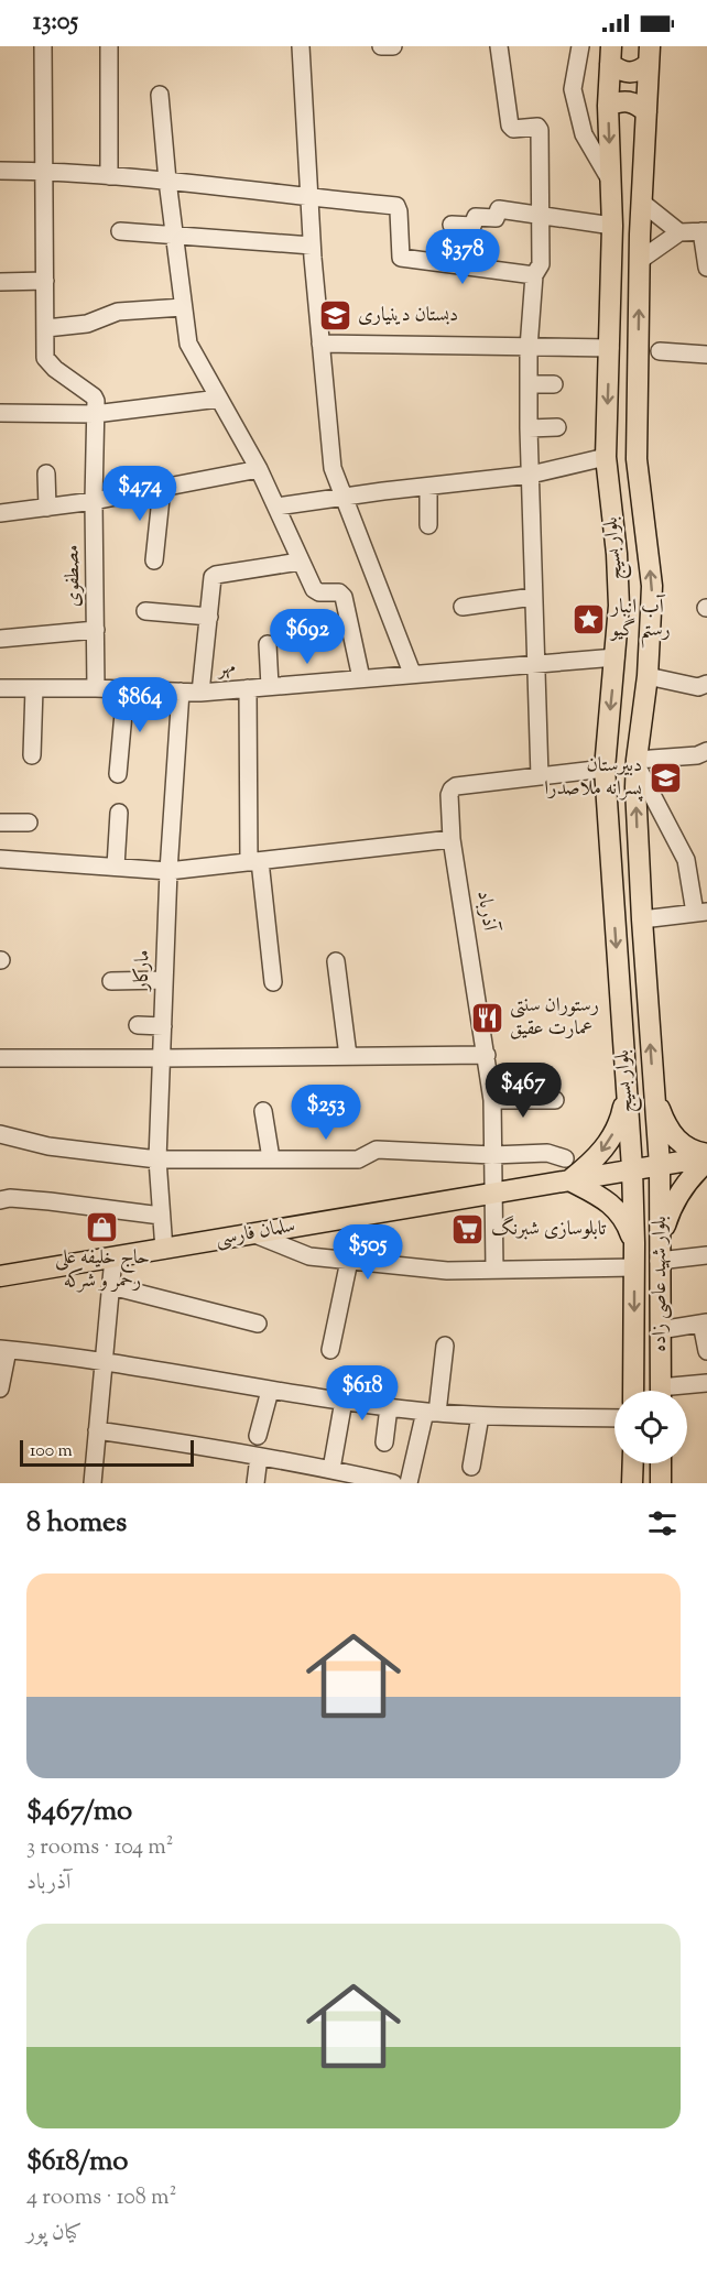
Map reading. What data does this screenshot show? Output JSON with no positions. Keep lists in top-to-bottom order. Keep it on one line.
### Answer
{"streets":{"main road":["بلوار بسیج","سلمان فارسی","بلوار شهید عاصی زاده"],"street":["مصطفوی","مهر","آذرباد","مارکار"]},"crossings":[["بلوار بسیج","مهر"],["بلوار بسیج","آذرباد"],["بلوار بسیج","سلمان فارسی"],["بلوار بسیج","بلوار شهید عاصی زاده"],["مصطفوی","مهر"],["مهر","مارکار"],["آذرباد","سلمان فارسی"],["مارکار","سلمان فارسی"],["سلمان فارسی","بلوار شهید عاصی زاده"]],"places":{"school or university":["دبستان دینیاری","دبیرستان پسرانه ملاصدرا"],"place":["آب انبار رستم گیو"],"restaurant":["رستوران سنتی عمارت عقیق"],"shop":["حاج خلیفه علی رحمر و شرکه"],"supermarket":["تابلوسازی شبرنگ"]},"scale_bar":"100 m","page":{"status":"13:05","price":["$378","$474","$692","$864","$467","$253","$505","$618"],"scale":"100 m","heading":"8 homes","list":[{"name":"$467/mo","note":"3 rooms · 104 m² · آذرباد"},{"name":"$618/mo","note":"4 rooms · 108 m² · کیان پور"}]}}
